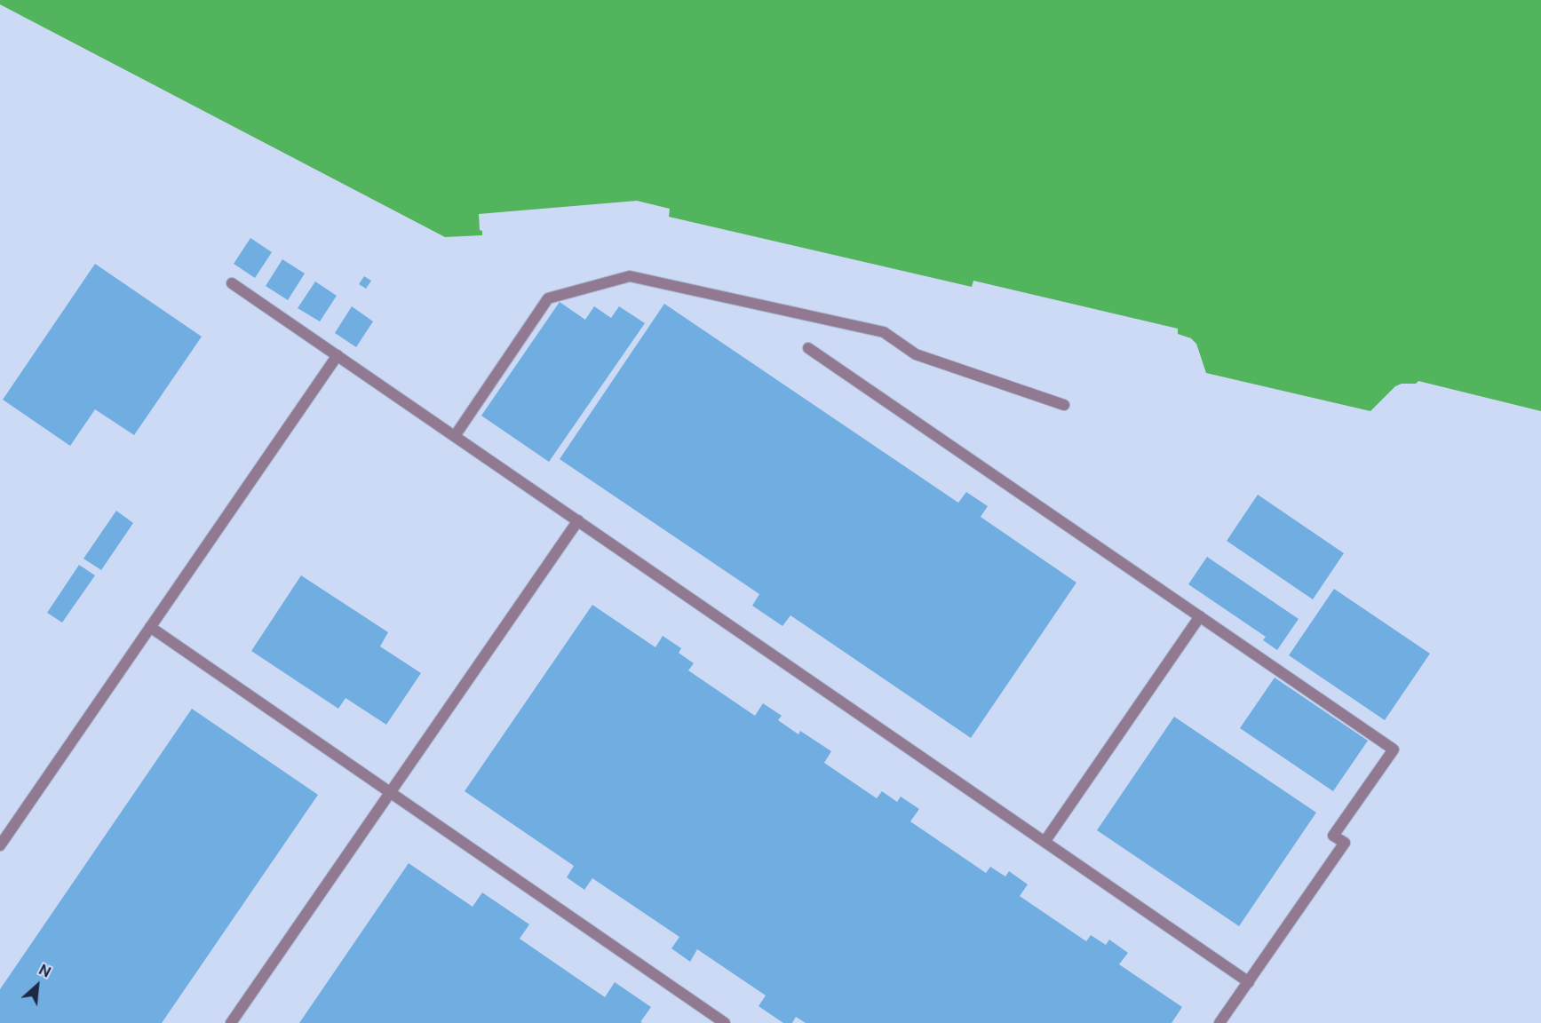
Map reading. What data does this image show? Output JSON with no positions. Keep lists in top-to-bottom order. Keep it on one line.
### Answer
{"north":"top right"}
